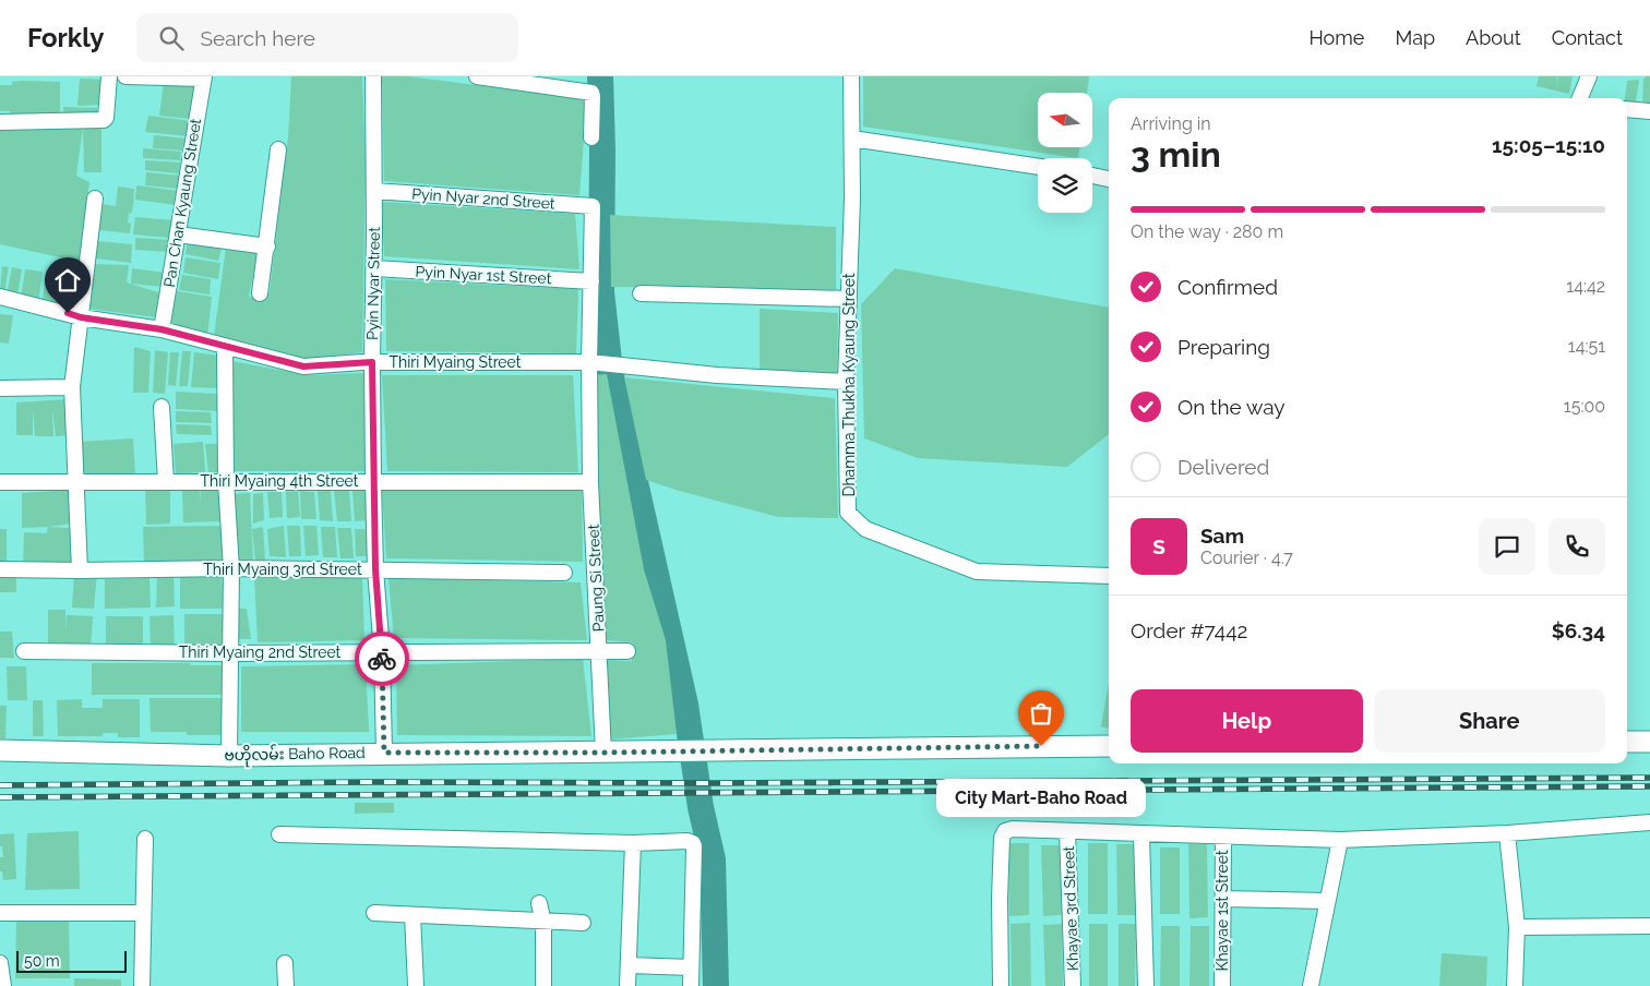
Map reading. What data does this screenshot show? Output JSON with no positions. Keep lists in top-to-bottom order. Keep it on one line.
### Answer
{"streets":{"main road":["ဗဟိုလမ်း Baho Road"],"street":["Pyin Nyar 2nd Street","Pan Chan Kyaung Street","Pyin Nyar 1st Street","Pyin Nyar Street","Thiri Myaing Street","Dhamma Thukha Kyaung Street","Thiri Myaing 4th Street","Thiri Myaing 3rd Street","Paung Si Street","Thiri Myaing 2nd Street","Khayae 3rd Street","Khayae 1st Street"]},"crossings":[["Pyin Nyar 2nd Street","Pyin Nyar 1st Street"],["Pyin Nyar 2nd Street","Pyin Nyar Street"],["Pan Chan Kyaung Street","Thiri Myaing Street"],["Pyin Nyar 1st Street","Pyin Nyar Street"],["Pyin Nyar Street","Thiri Myaing Street"],["Pyin Nyar Street","Thiri Myaing 4th Street"],["Pyin Nyar Street","Thiri Myaing 3rd Street"],["Pyin Nyar Street","Thiri Myaing 2nd Street"],["Pyin Nyar Street","ဗဟိုလမ်း Baho Road"],["Thiri Myaing Street","Dhamma Thukha Kyaung Street"],["Thiri Myaing Street","Paung Si Street"],["Thiri Myaing 4th Street","Paung Si Street"],["Paung Si Street","Thiri Myaing 2nd Street"],["Paung Si Street","ဗဟိုလမ်း Baho Road"]],"places":["City Mart-Baho Road"],"scale_bar":"50 m","north":"left","page":{"header":"Forkly","search":"Search here","nav":["Home","Map","About","Contact"],"heading":["3 min","Arriving in","15:05–15:10"],"panel":["Sam","Courier · 4.7","Order #7442","$6.34"],"bar":"On the way · 280 m","list":[["Confirmed","14:42"],["Preparing","14:51"],["On the way","15:00"],"Delivered"],"round":"S","buttons":["Help","Share"],"bubble":"City Mart-Baho Road","scale":"50 m"}}
